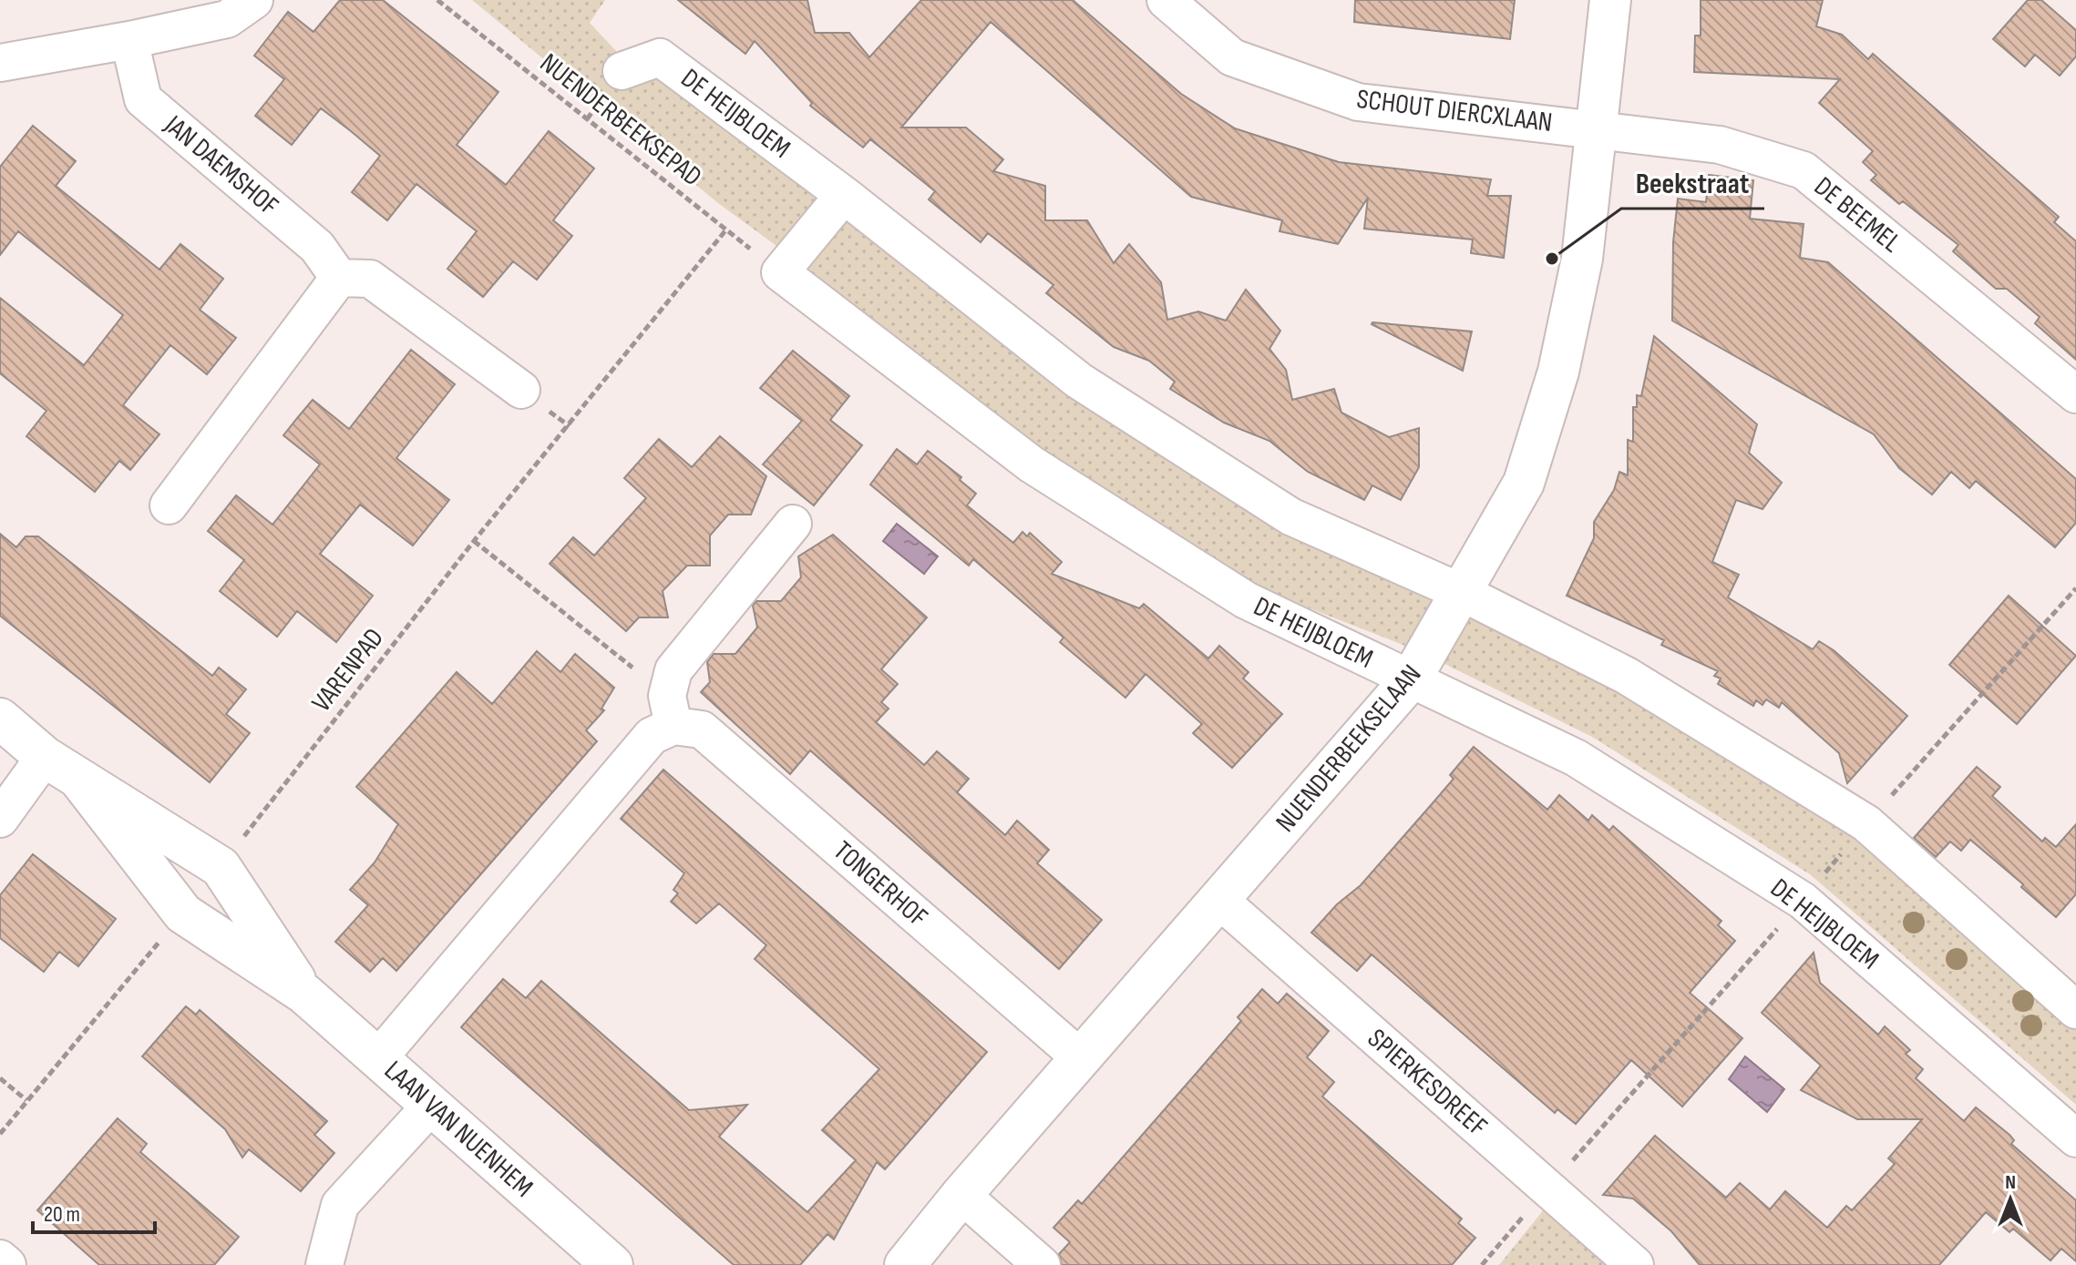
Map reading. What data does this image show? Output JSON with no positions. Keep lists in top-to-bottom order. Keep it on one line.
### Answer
{"streets":{"street":["SCHOUT DIERCXLAAN","DE HEIJBLOEM","JAN DAEMSHOF","DE BEEMEL","NUENDERBEEKSELAAN","TONGERHOF","SPIERKESDREEF","LAAN VAN NUENHEM"],"path":["NUENDERBEEKSEPAD","VARENPAD"]},"crossings":[["SCHOUT DIERCXLAAN","DE BEEMEL"],["SCHOUT DIERCXLAAN","NUENDERBEEKSELAAN"],["DE HEIJBLOEM","NUENDERBEEKSEPAD"],["DE HEIJBLOEM","NUENDERBEEKSELAAN"],["NUENDERBEEKSEPAD","VARENPAD"],["DE BEEMEL","NUENDERBEEKSELAAN"],["VARENPAD","LAAN VAN NUENHEM"],["NUENDERBEEKSELAAN","TONGERHOF"],["NUENDERBEEKSELAAN","SPIERKESDREEF"]],"places":["Beekstraat"],"scale_bar":"20 m","north":"top"}
